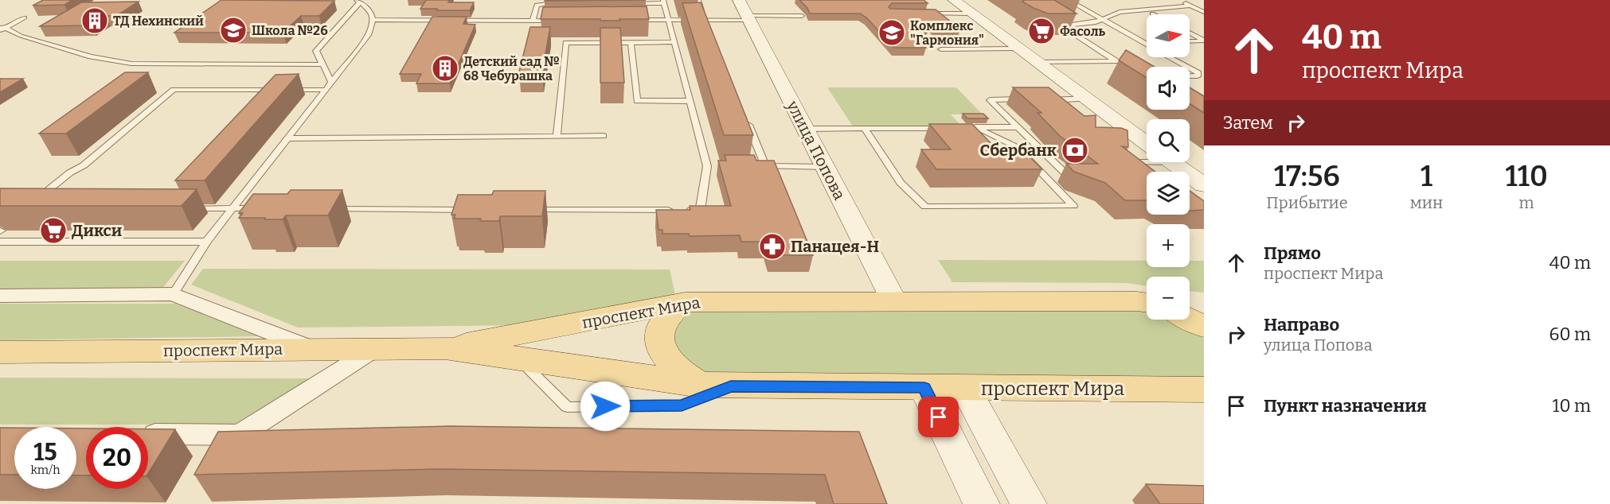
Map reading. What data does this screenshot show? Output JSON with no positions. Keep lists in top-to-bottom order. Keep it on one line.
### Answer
{"streets":{"main road":["проспект Мира"],"street":["улица Попова"]},"crossings":[["улица Попова","проспект Мира"]],"places":{"building":["ТД Нехинский","Детский сад № 68 Чебурашка"],"school or university":["Школа №26","Комплекс \"Гармония\""],"supermarket":["Фасоль","Дикси"],"bank":["Сбербанк"],"pharmacy":["Панацея-Н"]},"north":"right","page":{"turn":["40 m","проспект Мира"],"map_buttons":["+","−"],"then":"Затем","eta":["17:56","Прибытие","1","мин","110","m"],"list":[{"name":"Прямо","note":"проспект Мира","value":"40 m"},{"name":"Направо","note":"улица Попова","value":"60 m"},{"name":"Пункт назначения","value":"10 m"}],"speed":"15 km/h","limit":"20"}}
